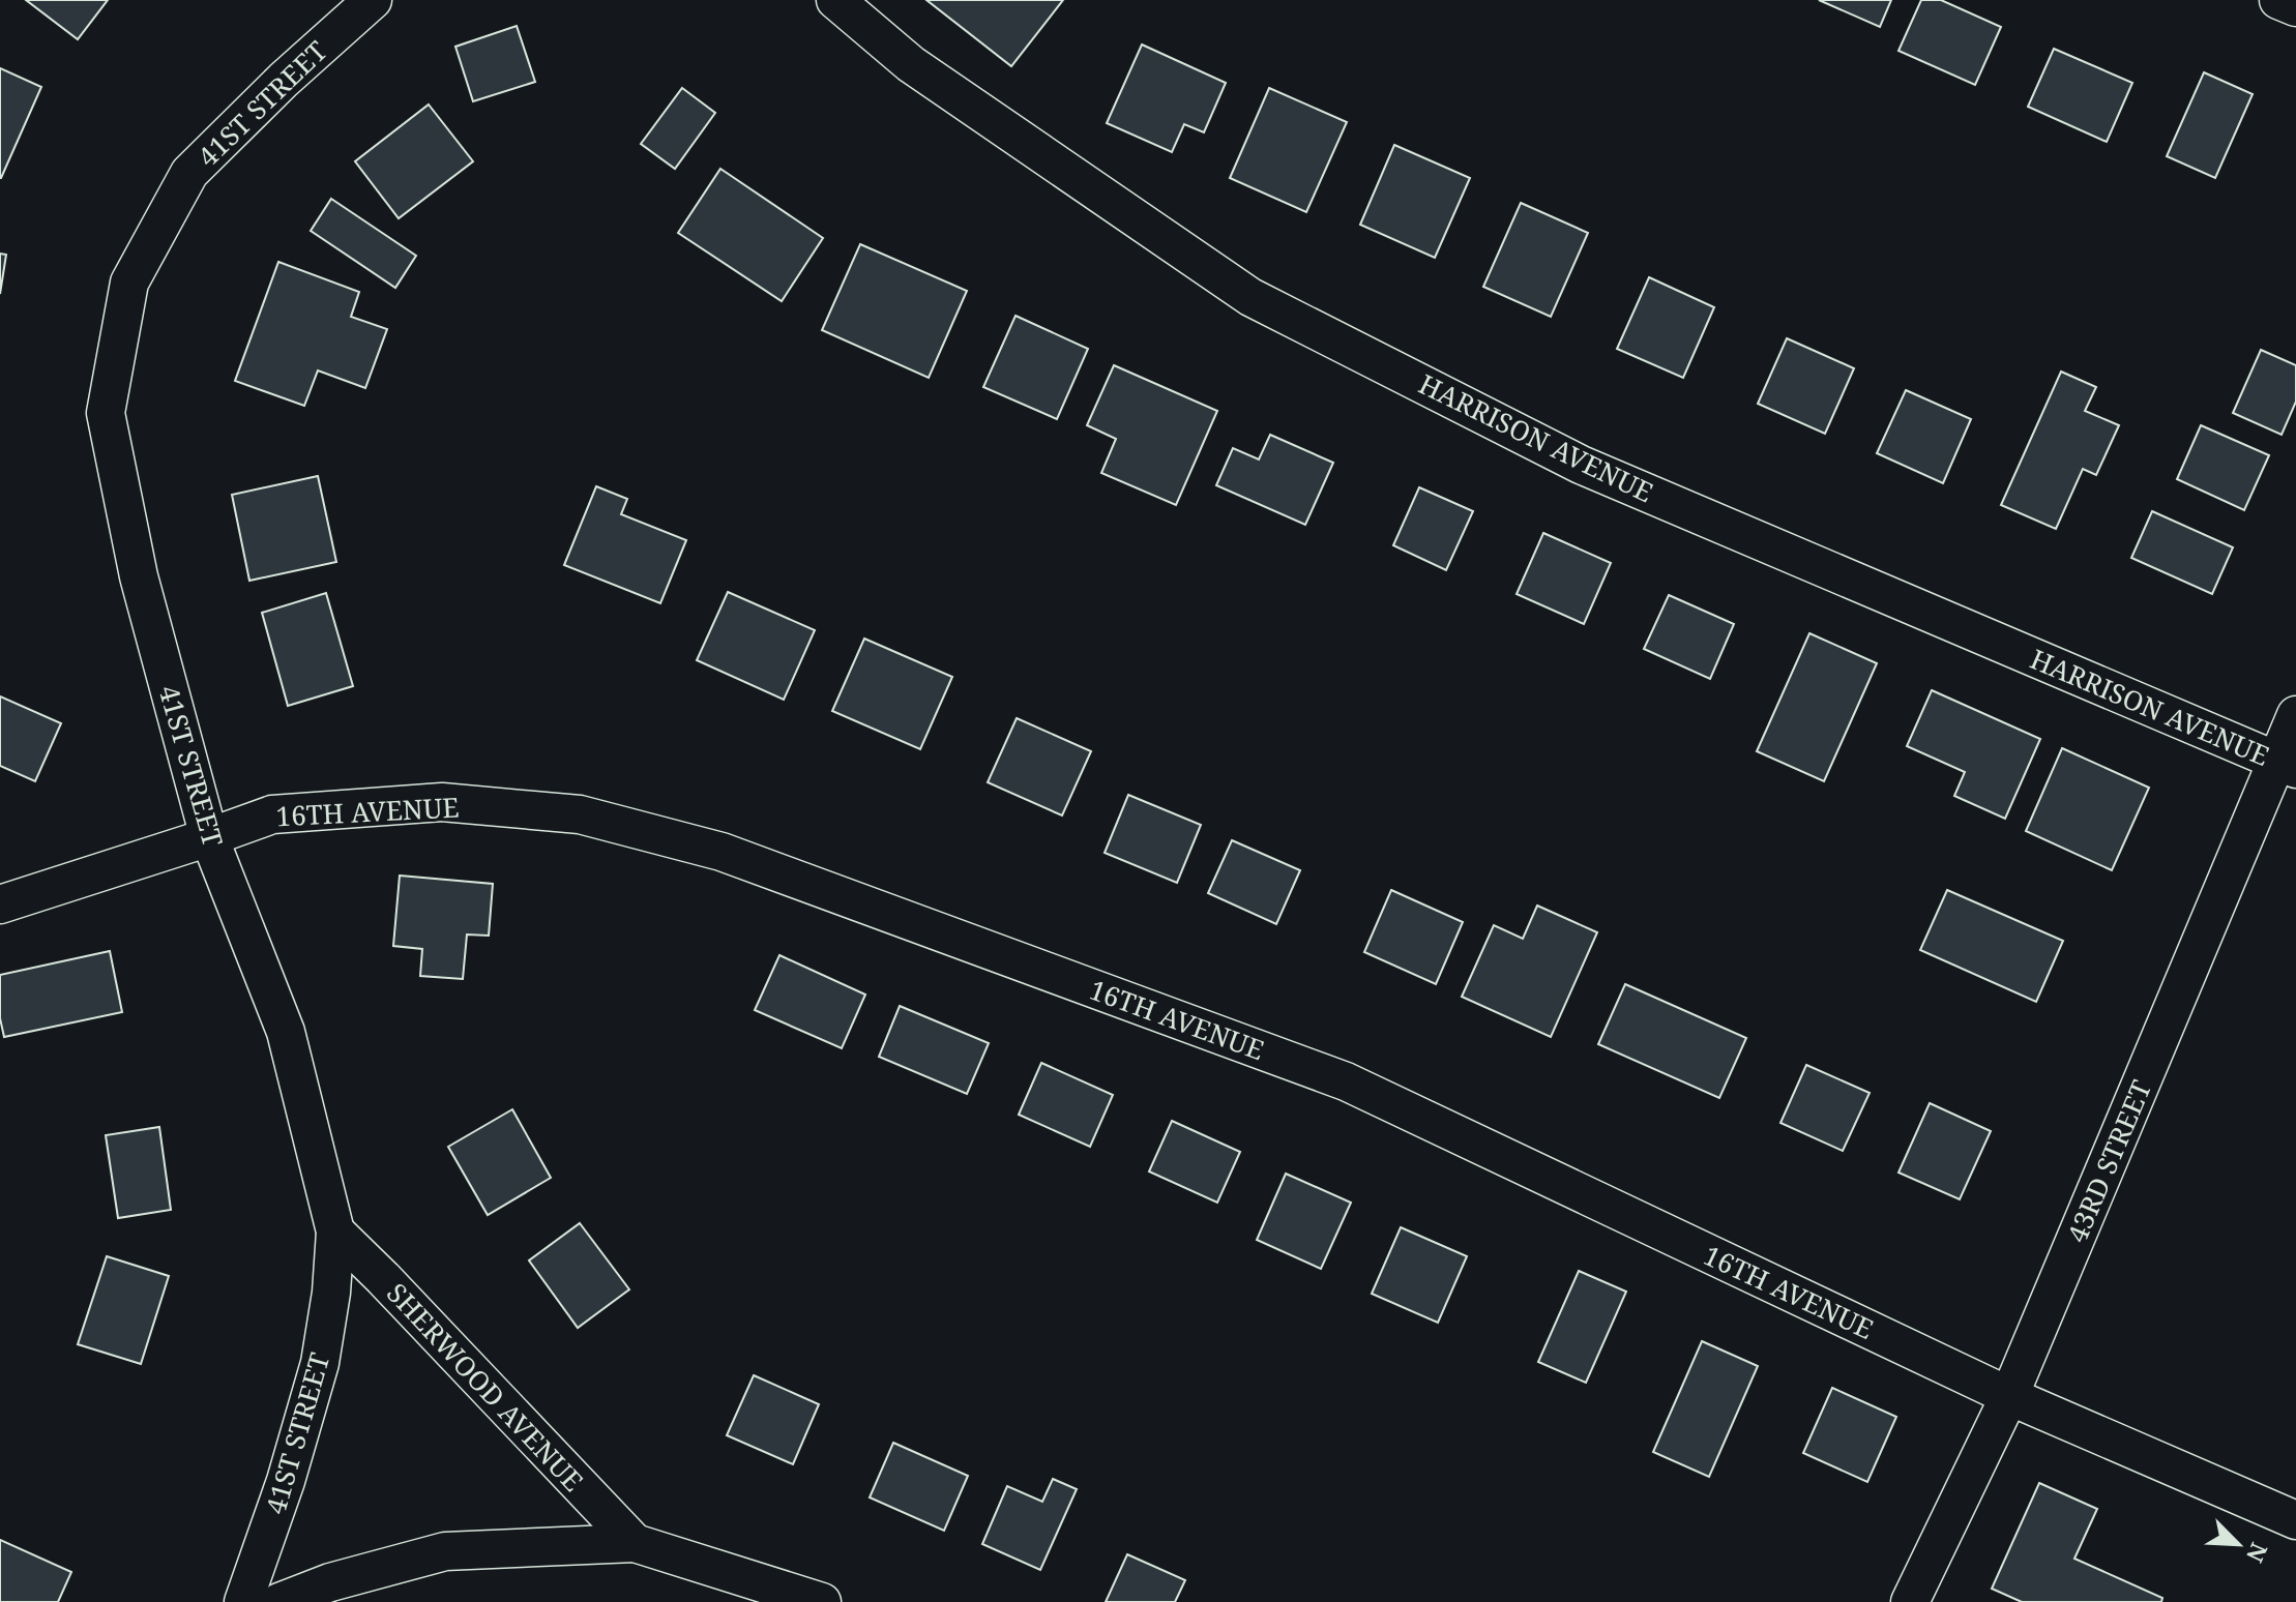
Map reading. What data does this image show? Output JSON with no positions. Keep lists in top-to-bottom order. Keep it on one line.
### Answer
{"streets":{"street":["41ST STREET","HARRISON AVENUE","16TH AVENUE","43RD STREET","SHERWOOD AVENUE"]},"crossings":[["41ST STREET","16TH AVENUE"],["41ST STREET","SHERWOOD AVENUE"],["HARRISON AVENUE","43RD STREET"],["16TH AVENUE","43RD STREET"]],"north":"bottom right"}
